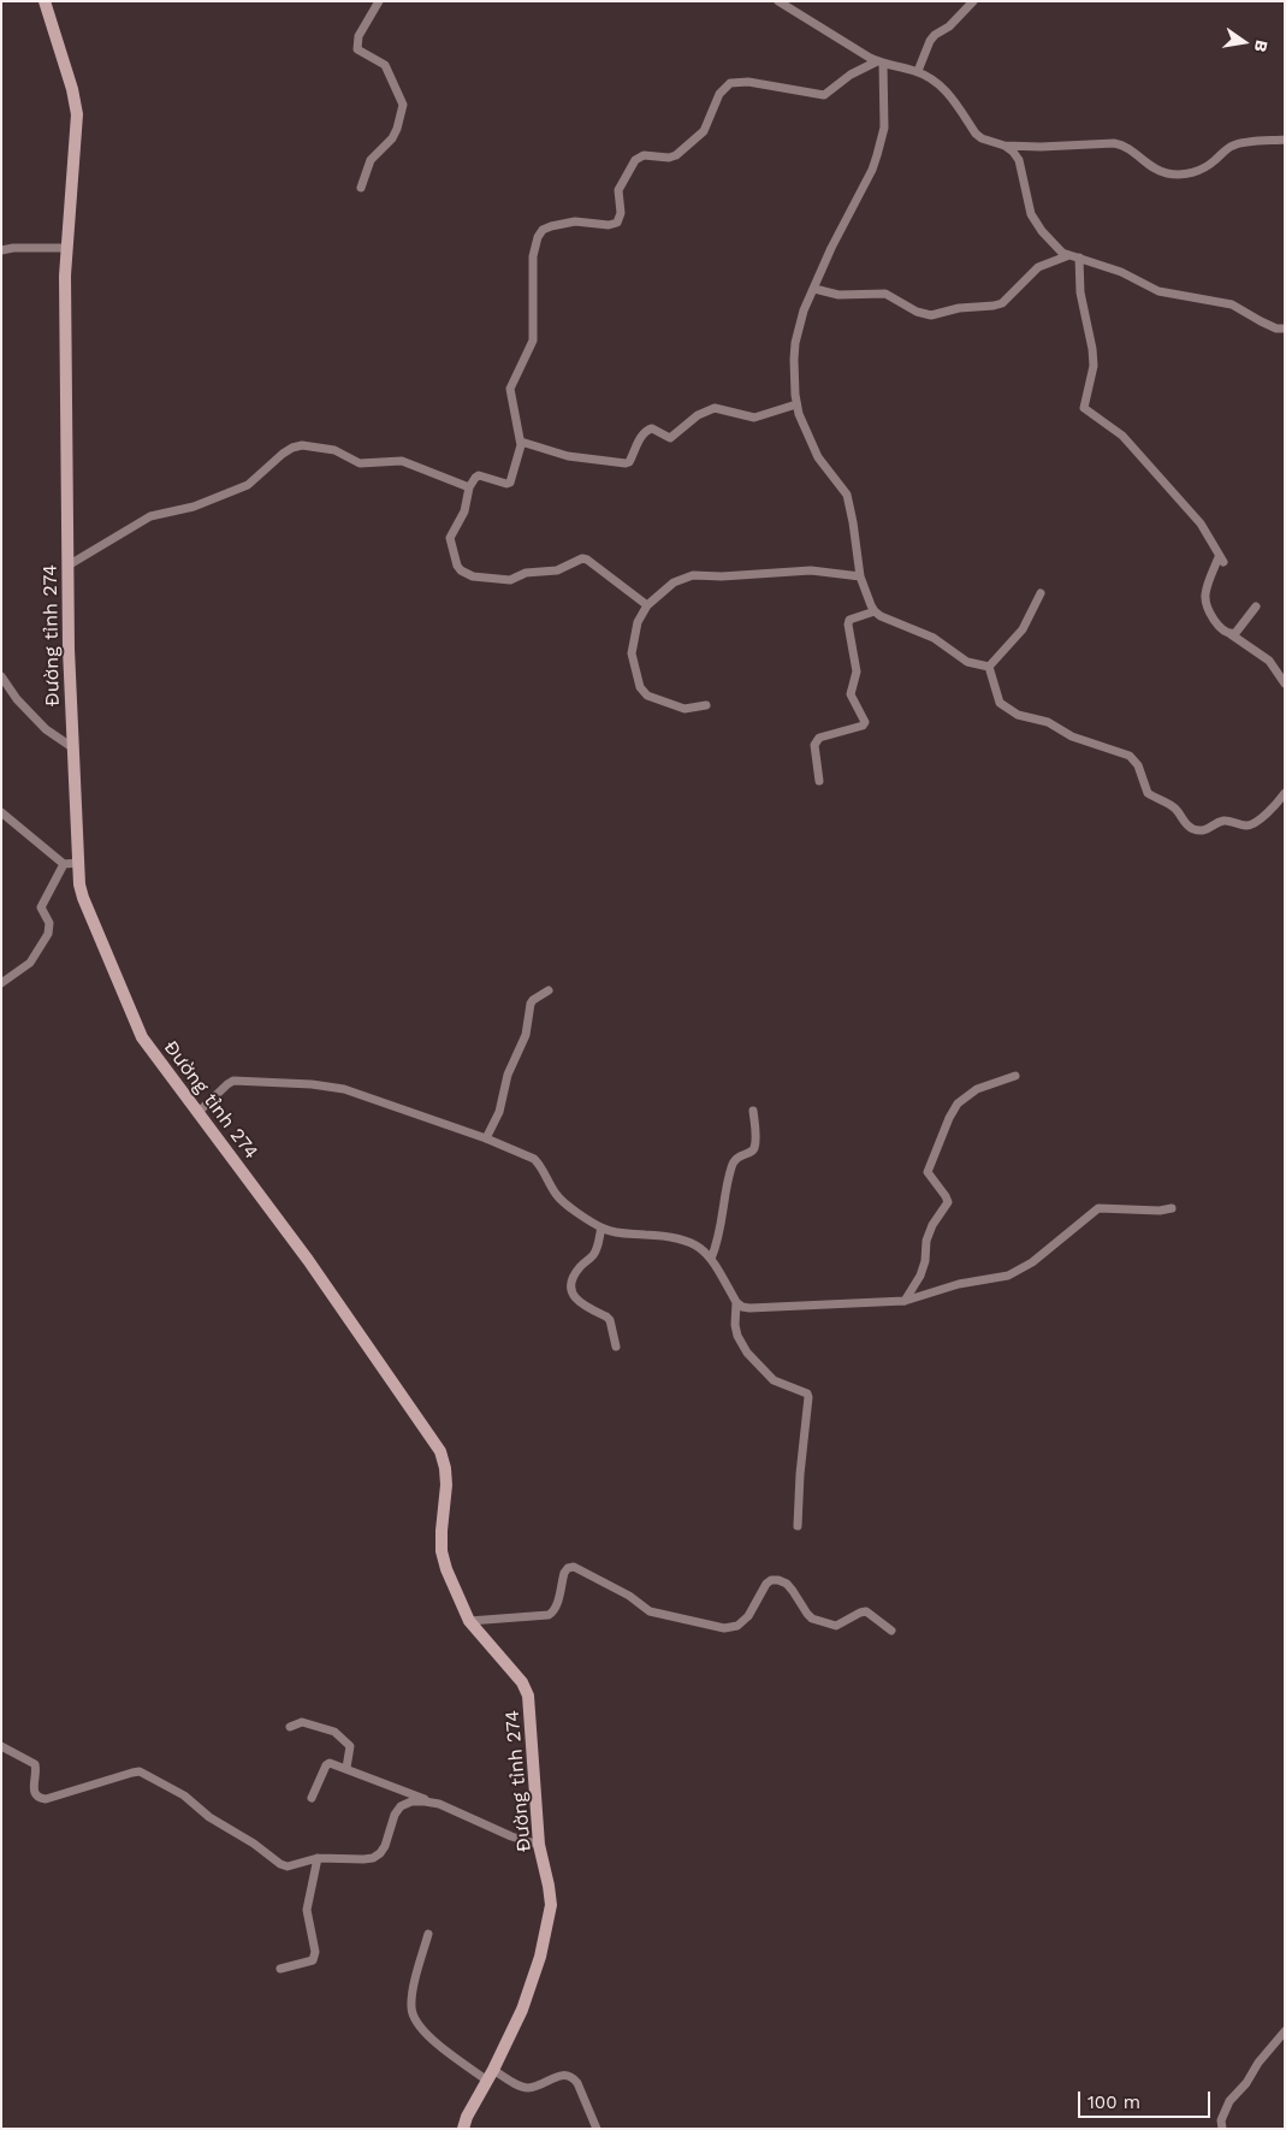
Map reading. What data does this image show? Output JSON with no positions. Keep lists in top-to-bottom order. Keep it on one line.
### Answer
{"streets":{"main road":["Đường tỉnh 274"]},"scale_bar":"100 m","north":"right"}
